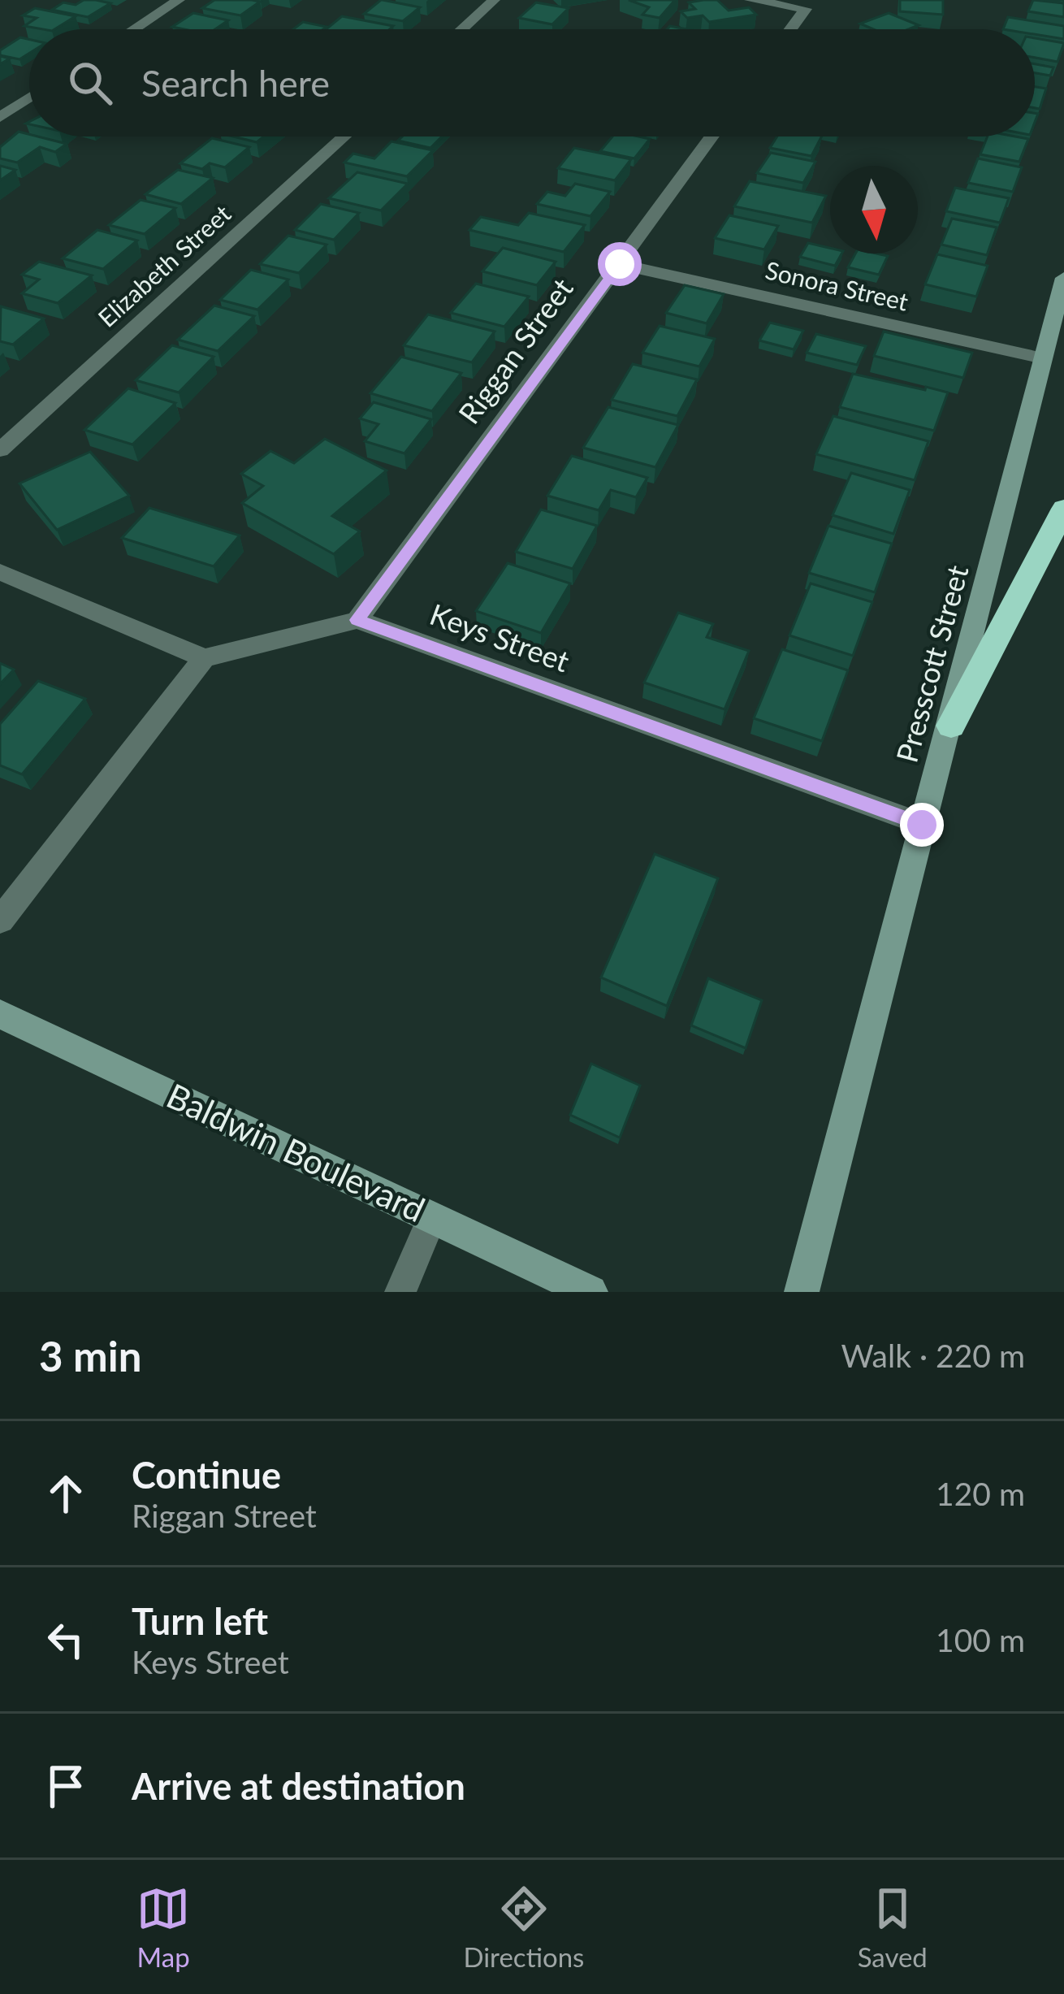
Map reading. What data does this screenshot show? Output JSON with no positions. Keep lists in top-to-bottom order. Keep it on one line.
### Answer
{"streets":{"main road":["Presscott Street","Baldwin Boulevard"],"street":["Elizabeth Street","Sonora Street","Riggan Street","Keys Street"]},"crossings":[["Sonora Street","Riggan Street"],["Sonora Street","Presscott Street"],["Riggan Street","Keys Street"],["Keys Street","Presscott Street"]],"north":"bottom","page":{"search":"Search here","heading":["3 min","Walk · 220 m"],"list":[["Continue","Riggan Street","120 m"],["Turn left","Keys Street","100 m"],"Arrive at destination"],"nav":["Map","Directions","Saved"]}}
